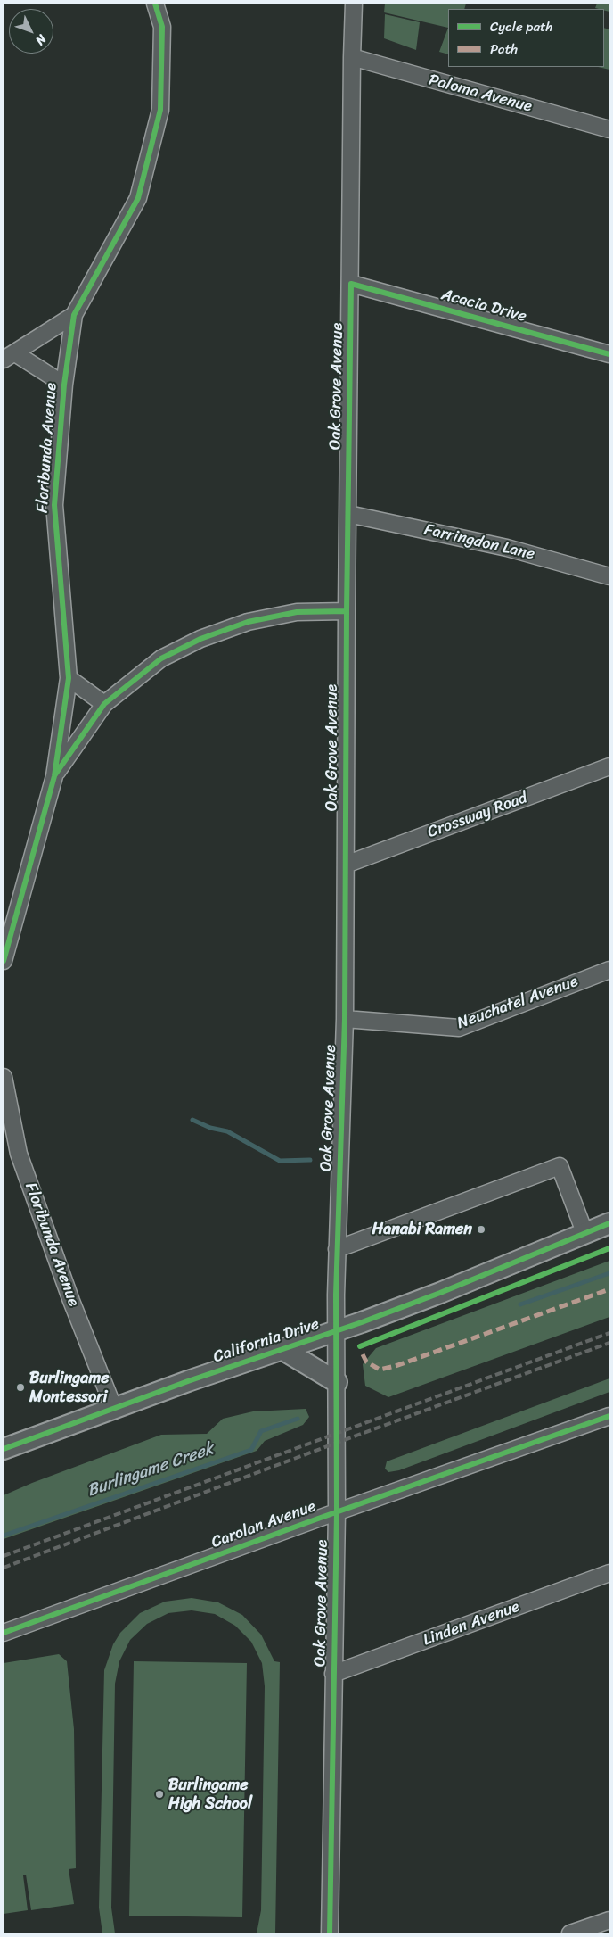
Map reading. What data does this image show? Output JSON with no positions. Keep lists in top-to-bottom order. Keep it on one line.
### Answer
{"streets":{"main road":["California Drive"],"street":["Paloma Avenue","Acacia Drive","Oak Grove Avenue","Floribunda Avenue","Farringdon Lane","Crossway Road","Neuchatel Avenue","Carolan Avenue","Linden Avenue"]},"crossings":[["Paloma Avenue","Oak Grove Avenue"],["Acacia Drive","Oak Grove Avenue"],["Oak Grove Avenue","Farringdon Lane"],["Oak Grove Avenue","Crossway Road"],["Oak Grove Avenue","Neuchatel Avenue"],["Oak Grove Avenue","California Drive"],["Oak Grove Avenue","Carolan Avenue"],["Oak Grove Avenue","Linden Avenue"],["Floribunda Avenue","California Drive"]],"water":["Burlingame Creek"],"places":["Hanabi Ramen","Burlingame Montessori","Burlingame High School"],"legend":["Cycle path","Path"],"north":"bottom right"}
